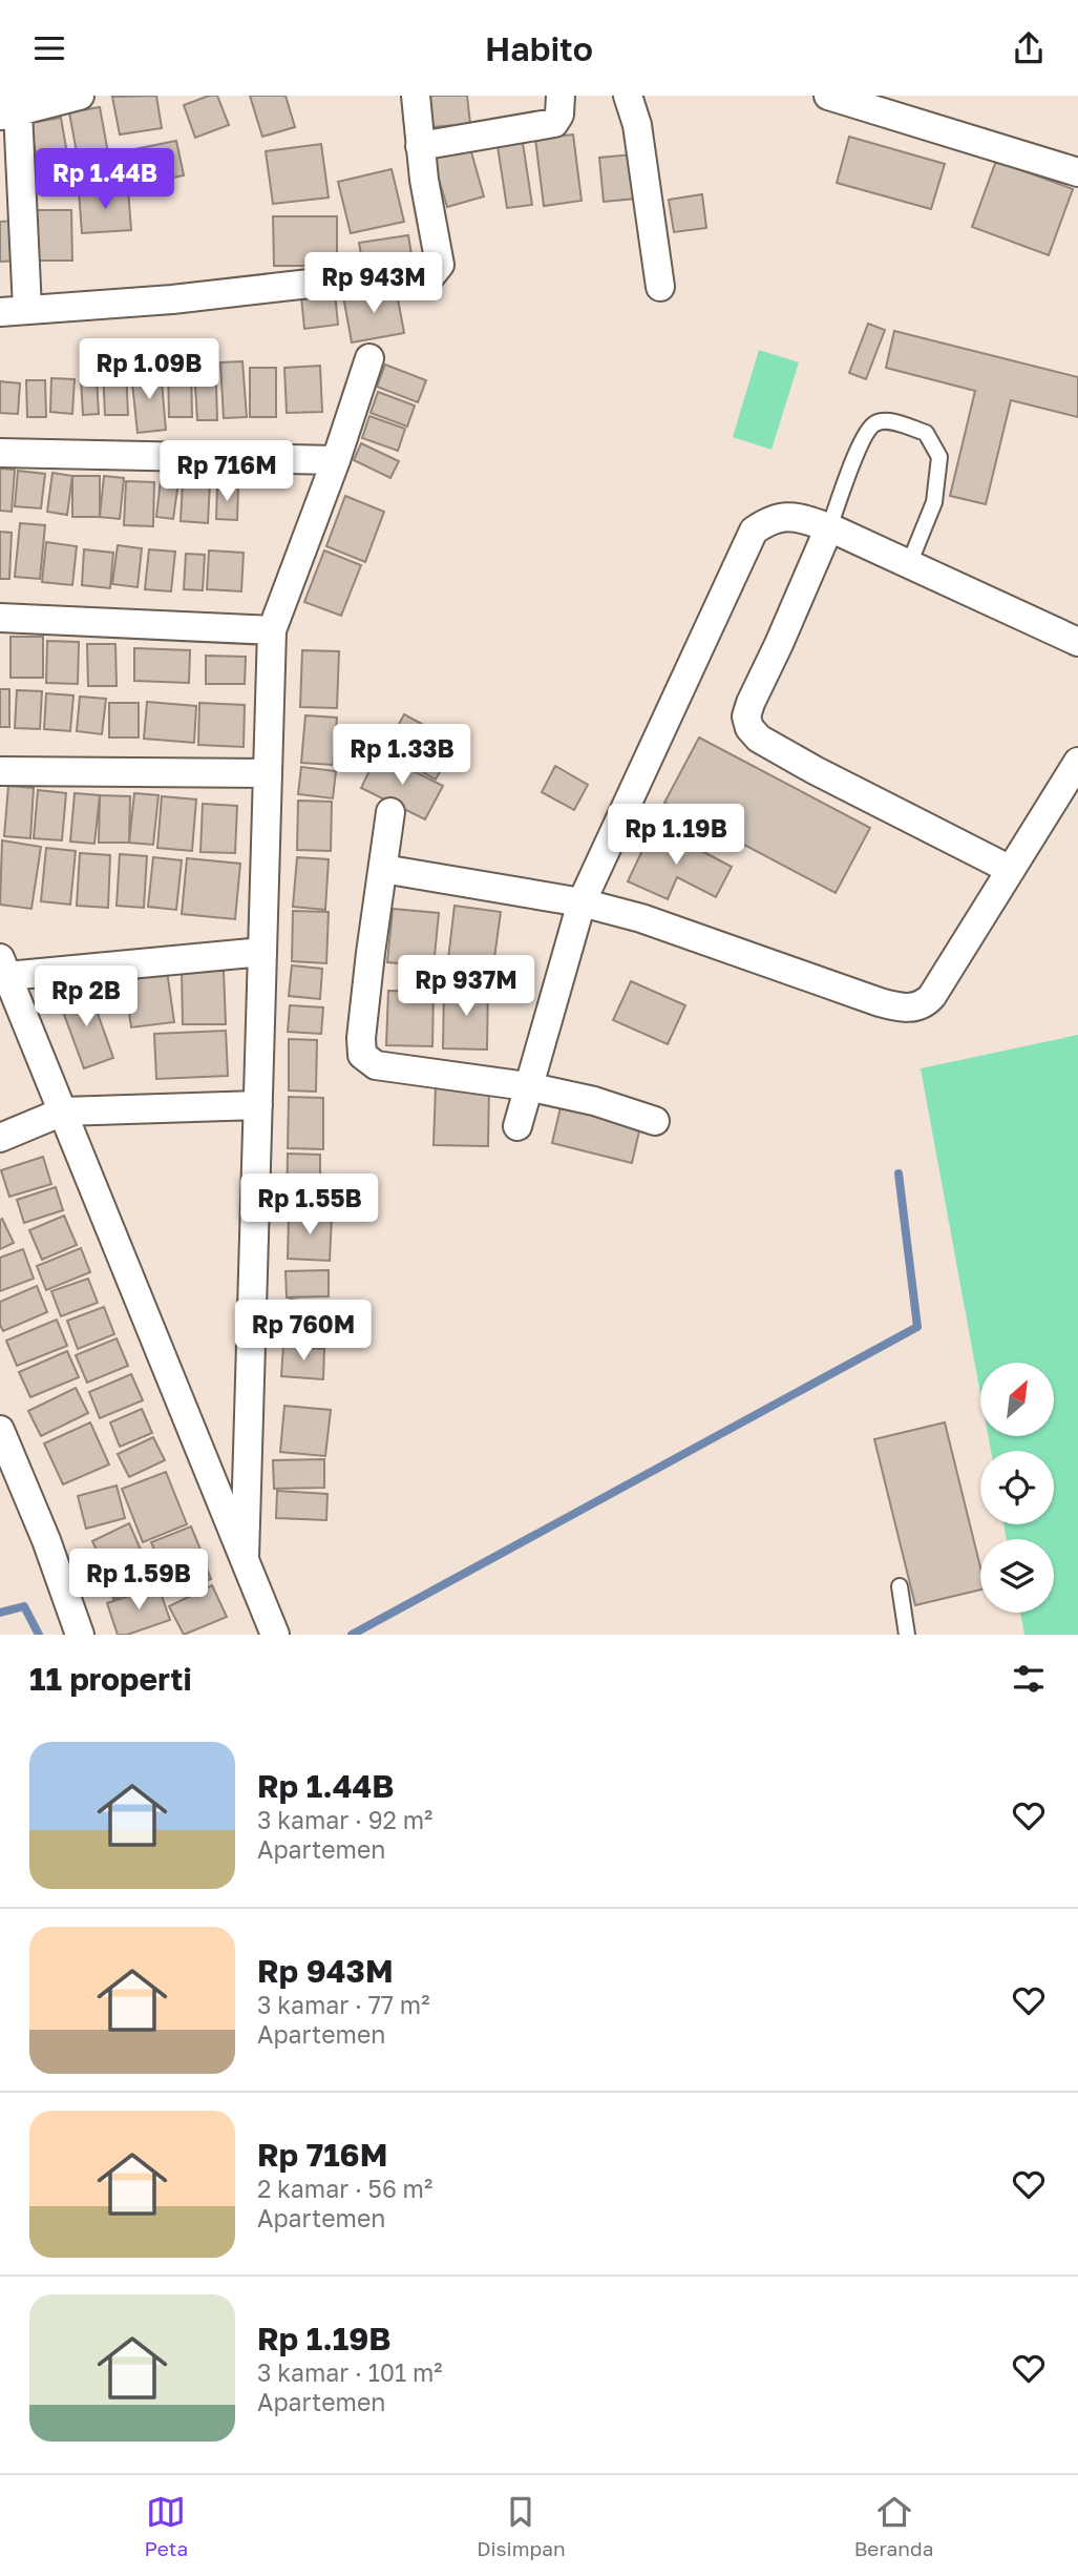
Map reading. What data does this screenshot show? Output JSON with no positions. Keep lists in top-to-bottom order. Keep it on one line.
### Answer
{"north":"top right","page":{"header":"Habito","price":["Rp 1.44B","Rp 943M","Rp 1.09B","Rp 716M","Rp 1.33B","Rp 1.19B","Rp 937M","Rp 2B","Rp 1.55B","Rp 760M","Rp 1.59B"],"heading":"11 properti","list":[{"name":"Rp 1.44B","note":"3 kamar · 92 m² · Apartemen"},{"name":"Rp 943M","note":"3 kamar · 77 m² · Apartemen"},{"name":"Rp 716M","note":"2 kamar · 56 m² · Apartemen"},{"name":"Rp 1.19B","note":"3 kamar · 101 m² · Apartemen"}],"tabs":["Peta","Disimpan","Beranda"]}}
